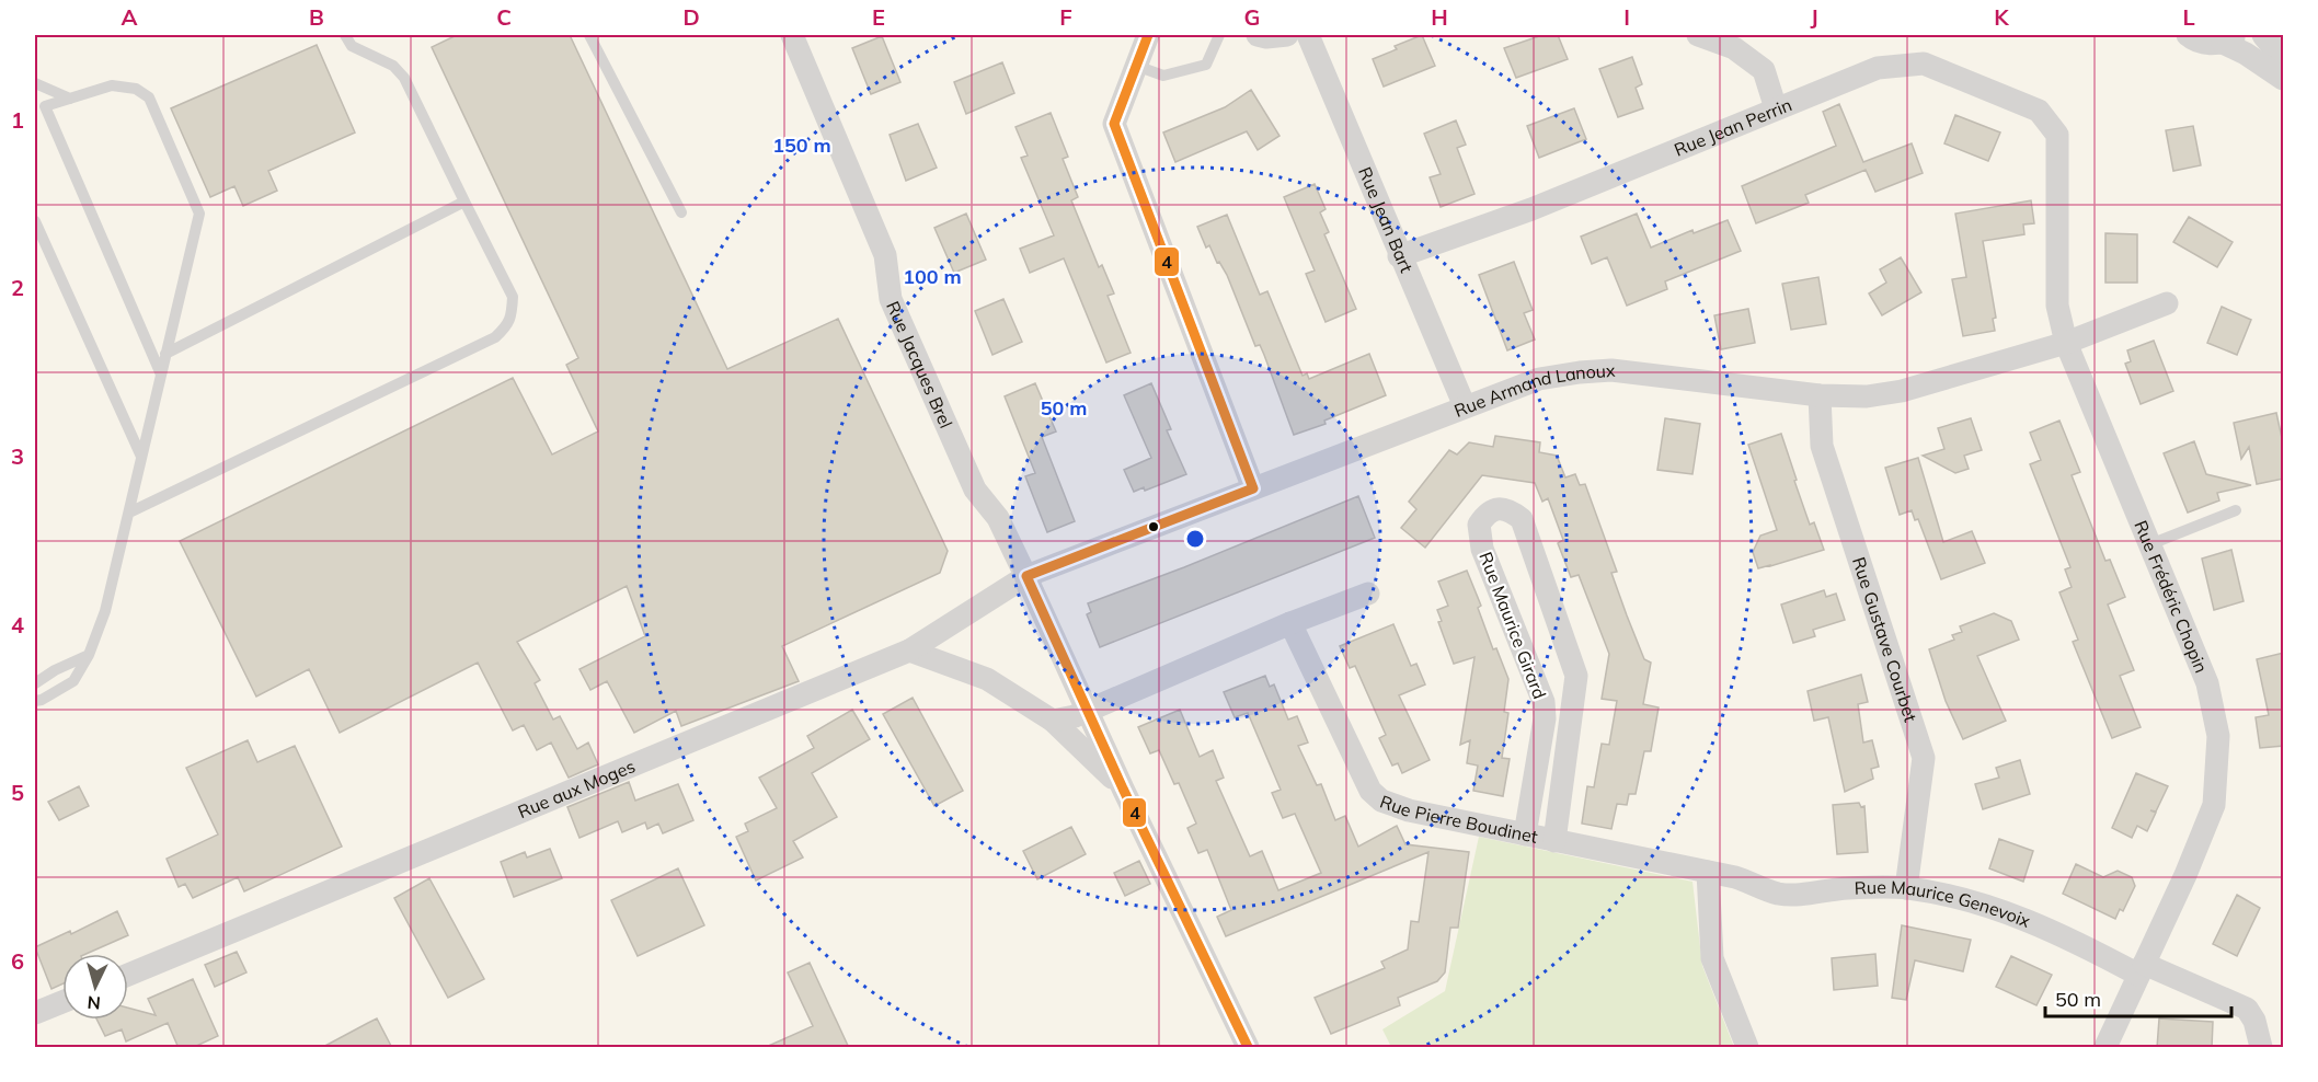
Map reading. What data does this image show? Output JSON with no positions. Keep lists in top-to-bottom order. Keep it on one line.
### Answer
{"streets":{"street":["Rue Jean Perrin","Rue Jean Bart","Rue Jacques Brel","Rue Armand Lanoux","Rue Frédéric Chopin","Rue Maurice Girard","Rue Gustave Courbet","Rue aux Moges","Rue Pierre Boudinet","Rue Maurice Genevoix"]},"crossings":[["Rue Jean Perrin","Rue Jean Bart"],["Rue Jean Perrin","Rue Frédéric Chopin"],["Rue Jean Bart","Rue Armand Lanoux"],["Rue Jacques Brel","Rue Armand Lanoux"],["Rue Jacques Brel","Rue aux Moges"],["Rue Armand Lanoux","Rue Frédéric Chopin"],["Rue Armand Lanoux","Rue Gustave Courbet"],["Rue Armand Lanoux","Rue aux Moges"],["Rue Frédéric Chopin","Rue Maurice Genevoix"],["Rue Maurice Girard","Rue Pierre Boudinet"],["Rue Gustave Courbet","Rue Maurice Genevoix"],["Rue Pierre Boudinet","Rue Maurice Genevoix"]],"lines":["transit line 4"],"scale_bar":"50 m","north":"bottom","grid":{"columns":["A","B","C","D","E","F","G","H","I","J","K","L"],"rows":["1","2","3","4","5","6"]},"rings":["150 m","100 m","50 m"]}
